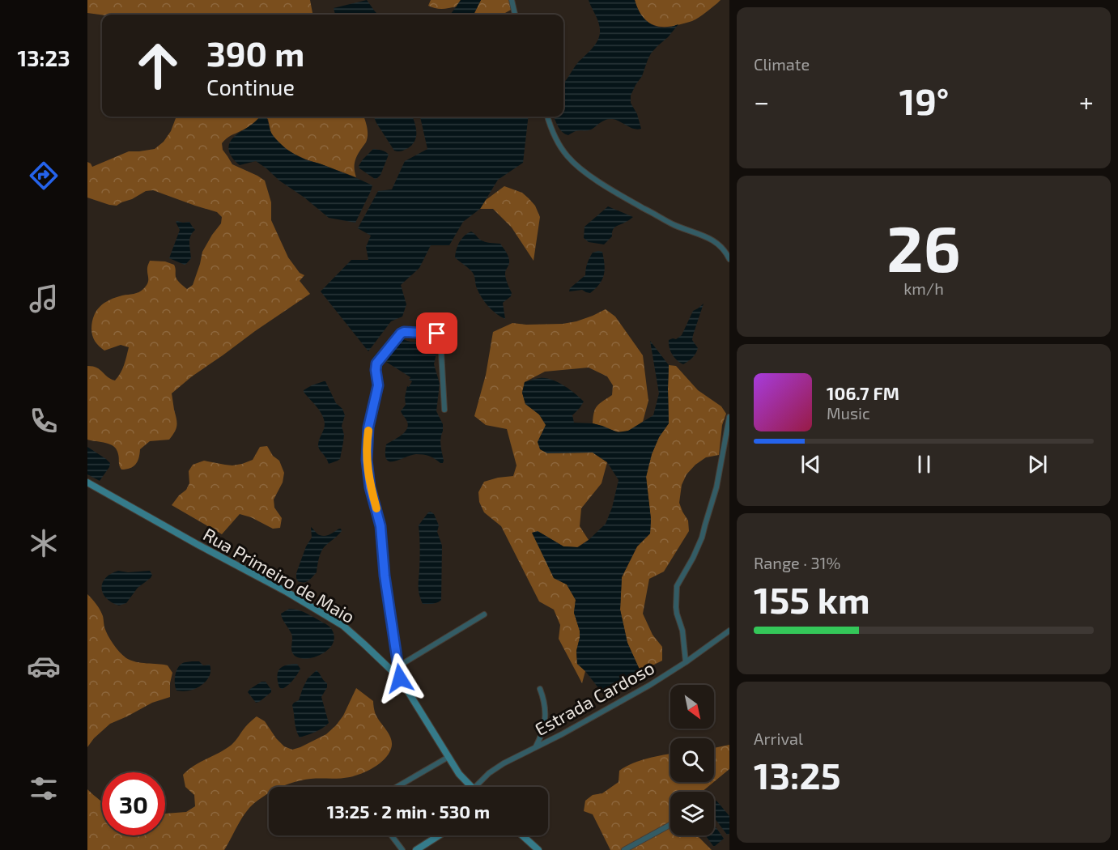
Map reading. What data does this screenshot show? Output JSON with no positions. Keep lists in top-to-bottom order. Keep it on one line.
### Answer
{"streets":{"main road":["Rua Primeiro de Maio"],"street":["Estrada Cardoso"]},"north":"bottom right","page":{"tabs":"13:23","tile":["Climate",["26","km/h"],["Range · 31%","155 km"],["Arrival","13:25"]],"turn":["390 m","Continue"],"heat":["−","19°","+"],"song":["106.7 FM","Music"],"limit":"30","trip":"13:25 · 2 min · 530 m"}}
